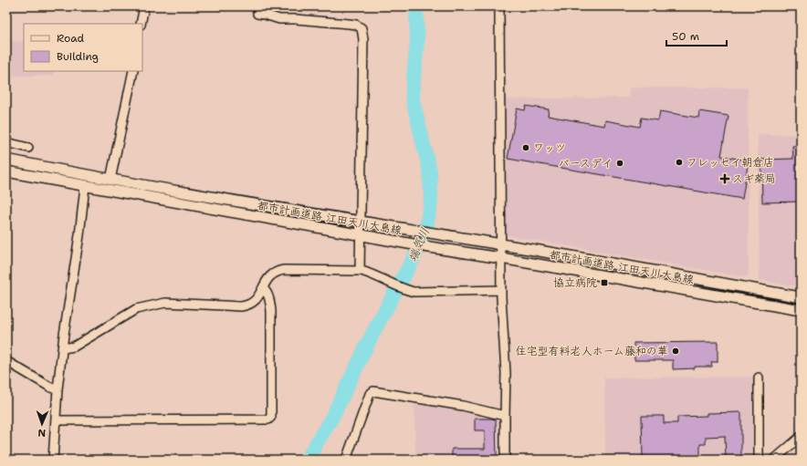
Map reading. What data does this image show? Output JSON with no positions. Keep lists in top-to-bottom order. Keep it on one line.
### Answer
{"streets":{"street":["都市計画道路 江田天川大島線"]},"water":["端気川"],"places":{"other":["ワッツ","フレッセイ朝倉店","バースデイ","住宅型有料老人ホーム藤和の華"],"health":["スギ薬局"],"transit":["協立病院"]},"legend":["Road","Building"],"scale_bar":"50 m","north":"bottom"}
